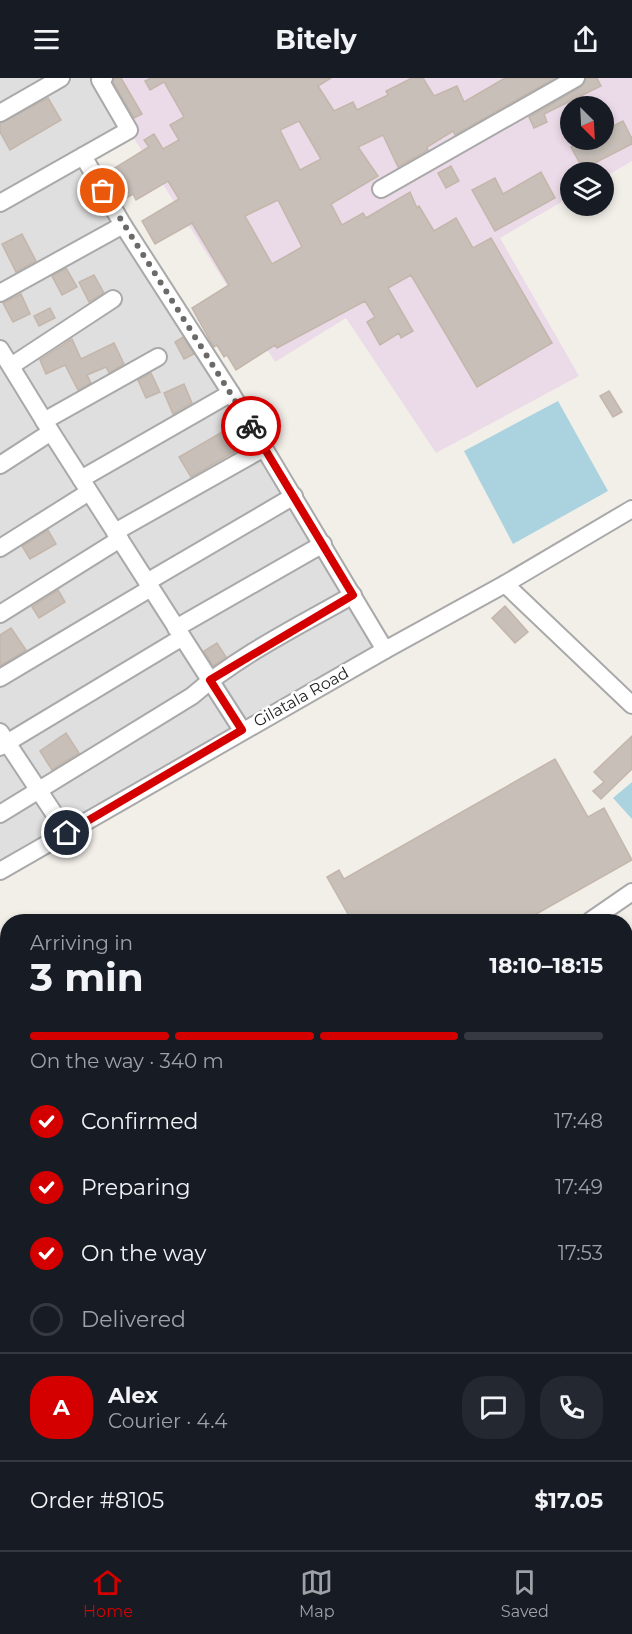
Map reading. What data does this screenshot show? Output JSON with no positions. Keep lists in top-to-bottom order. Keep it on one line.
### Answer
{"streets":{"street":["Gilatala Road"]},"north":"bottom right","page":{"header":"Bitely","heading":["3 min","Arriving in","18:10–18:15"],"panel":["Alex","Courier · 4.4","Order #8105","$17.05"],"bar":"On the way · 340 m","list":[["Confirmed","17:48"],["Preparing","17:49"],["On the way","17:53"],"Delivered"],"round":"A","tabs":["Home","Map","Saved"]}}
